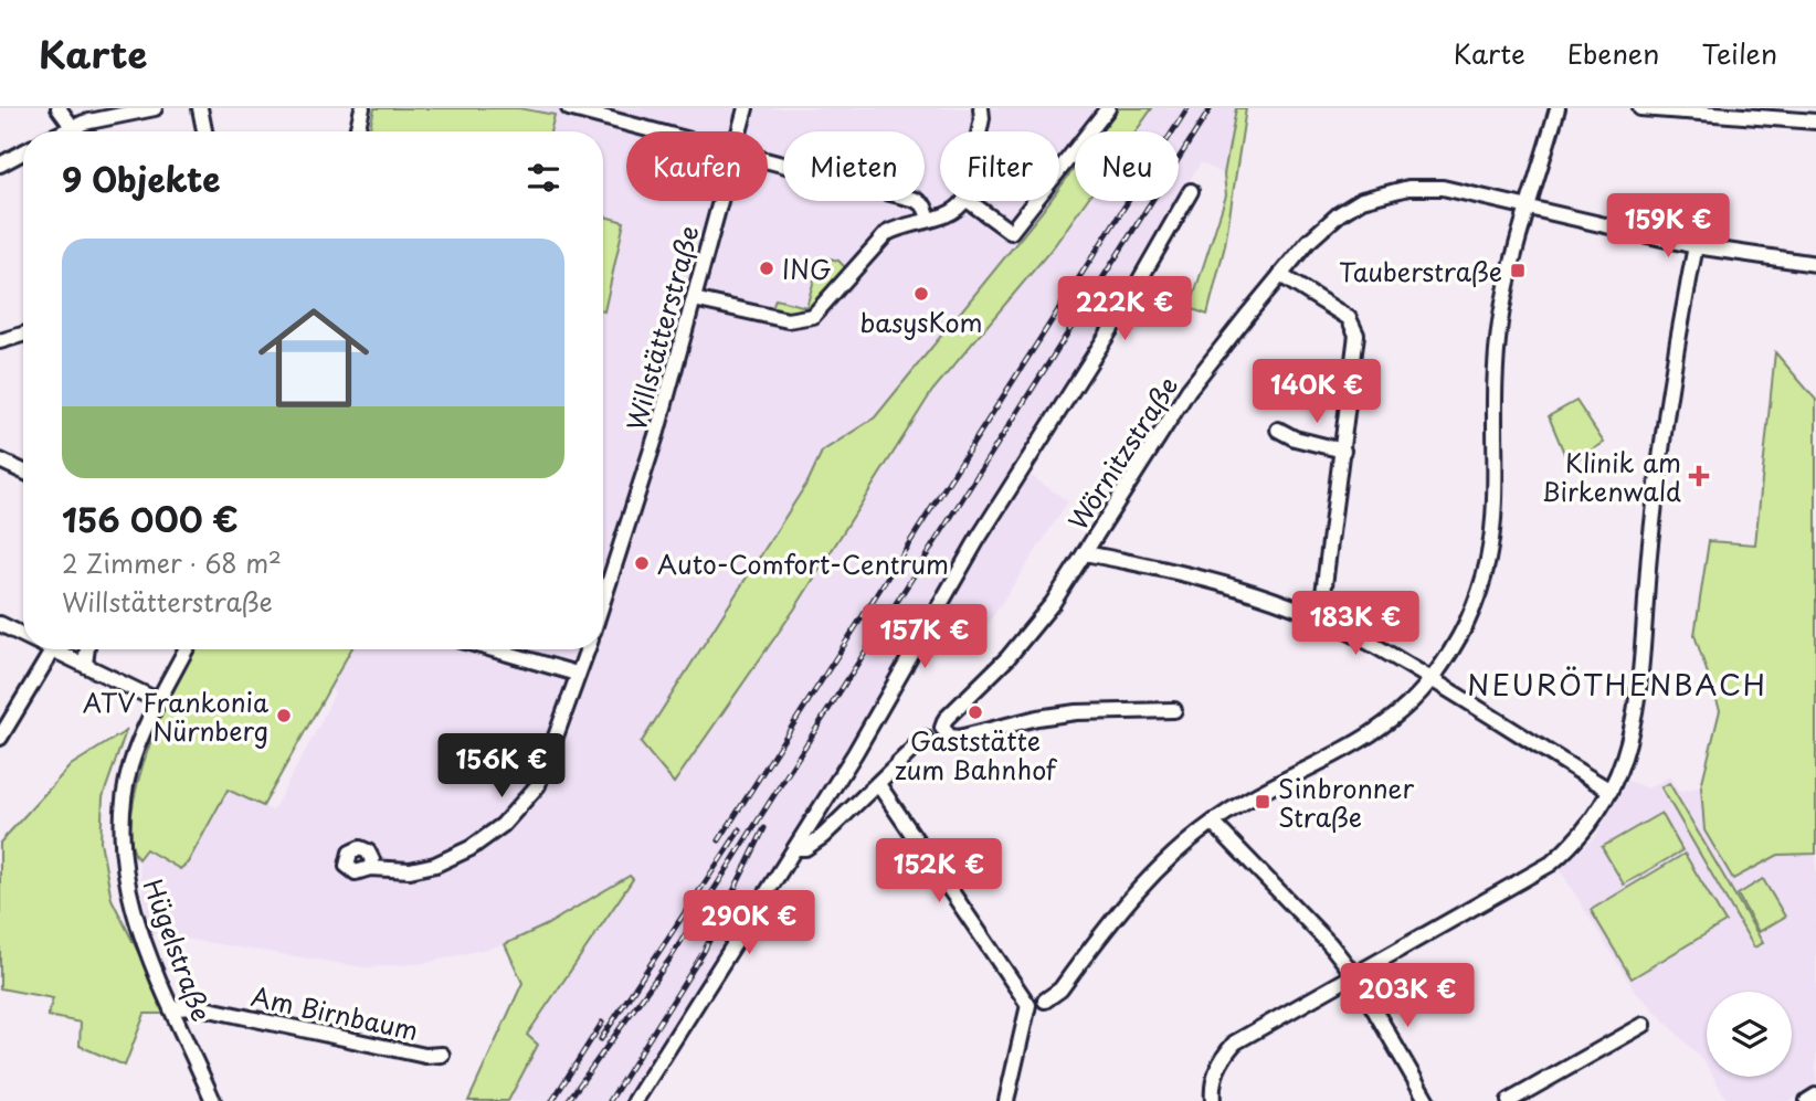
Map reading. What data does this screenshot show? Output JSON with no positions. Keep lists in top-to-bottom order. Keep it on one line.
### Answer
{"streets":{"street":["Willstätterstraße","Wörnitzstraße","Hügelstraße","Am Birnbaum"]},"crossings":[["Hügelstraße","Am Birnbaum"]],"districts":["NEURÖTHENBACH"],"places":{"other":["ING","basysKom","Auto-Comfort-Centrum","Gaststätte zum Bahnhof","ATV Frankonia Nürnberg"],"transit":["Tauberstraße","Sinbronner Straße"],"health":["Klinik am Birkenwald"]},"page":{"header":"Karte","nav":["Karte","Ebenen","Teilen"],"chip":["Kaufen","Mieten","Filter","Neu"],"heading":"9 Objekte","price":["159K €","222K €","140K €","183K €","157K €","156K €","152K €","290K €","203K €"],"list":[{"name":"156 000 €","note":"2 Zimmer · 68 m² · Willstätterstraße"}]}}
